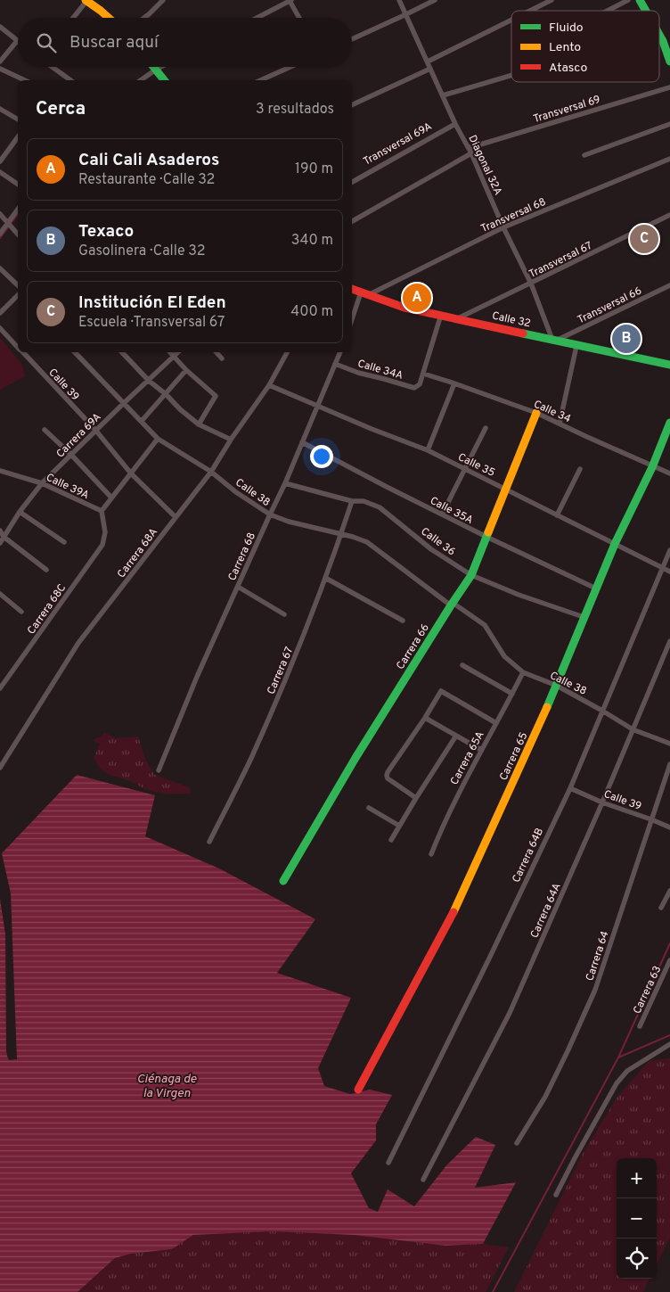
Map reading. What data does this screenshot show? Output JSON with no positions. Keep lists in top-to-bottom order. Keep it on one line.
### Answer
{"streets":{"street":["Transversal 69","Transversal 69A","Diagonal 32A","Transversal 68","Transversal 67","Transversal 66","Calle 32","Calle 34A","Calle 39","Calle 34","Carrera 69A","Calle 35","Calle 39A","Calle 38","Calle 35A","Calle 36","Carrera 68A","Carrera 68","Carrera 68C","Carrera 66","Carrera 67","Carrera 65","Carrera 65A","Carrera 64B","Carrera 64A","Carrera 64","Carrera 63"]},"crossings":[["Transversal 69","Diagonal 32A"],["Transversal 69A","Diagonal 32A"],["Diagonal 32A","Transversal 68"],["Diagonal 32A","Transversal 67"],["Diagonal 32A","Transversal 66"],["Diagonal 32A","Calle 32"],["Transversal 68","Calle 32"],["Transversal 67","Calle 32"],["Transversal 66","Calle 32"],["Calle 34A","Calle 34"],["Calle 34A","Carrera 68"],["Calle 39","Carrera 69A"],["Calle 39","Carrera 68A"],["Calle 39","Carrera 64B"],["Calle 39","Carrera 64A"],["Calle 39","Carrera 64"],["Calle 34","Carrera 66"],["Calle 34","Carrera 65"],["Carrera 69A","Calle 39A"],["Carrera 69A","Calle 38"],["Calle 35","Carrera 68A"],["Calle 35","Carrera 68"],["Calle 35","Carrera 66"],["Calle 35","Carrera 65"],["Calle 35","Carrera 64B"],["Calle 39A","Carrera 68C"],["Calle 38","Carrera 68A"],["Calle 38","Carrera 68"],["Calle 38","Carrera 66"],["Calle 38","Carrera 67"],["Calle 38","Carrera 65"],["Calle 38","Carrera 65A"],["Calle 38","Carrera 64B"],["Calle 38","Carrera 64A"],["Calle 35A","Carrera 68"],["Calle 35A","Carrera 66"],["Calle 35A","Carrera 65"],["Calle 36","Carrera 68"],["Calle 36","Carrera 66"],["Calle 36","Carrera 67"],["Calle 36","Carrera 65"]],"water":["Ciénaga de la Virgen"],"legend":["Fluido","Lento","Atasco"],"page":{"search":"Buscar aquí","heading":["Cerca","3 resultados"],"list":[{"mark":"A","name":"Cali Cali Asaderos","note":"Restaurante · Calle 32","value":"190 m"},{"mark":"B","name":"Texaco","note":"Gasolinera · Calle 32","value":"340 m"},{"mark":"C","name":"Institución El Eden","note":"Escuela · Transversal 67","value":"400 m"}],"pins":["C","A","B"],"map_buttons":["+","−"]}}
